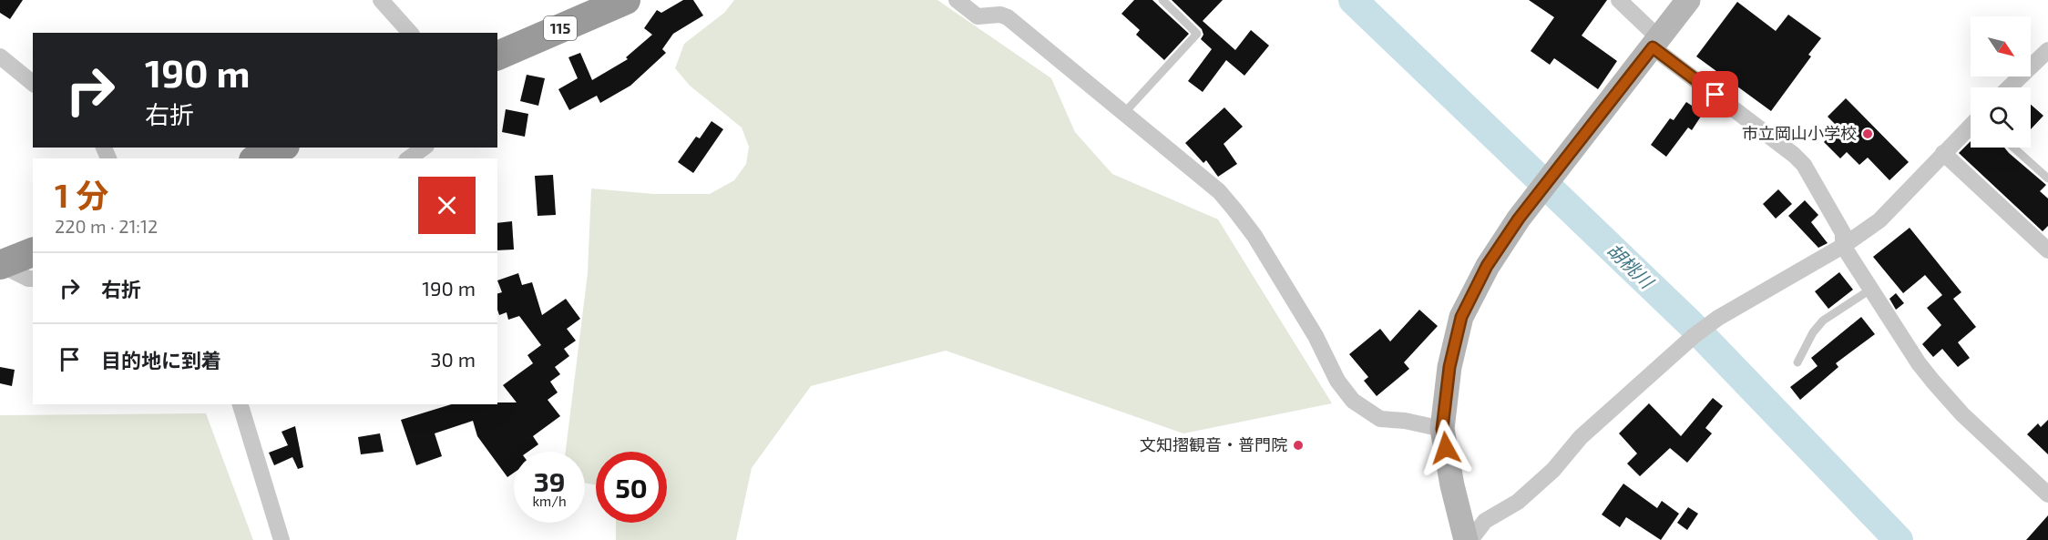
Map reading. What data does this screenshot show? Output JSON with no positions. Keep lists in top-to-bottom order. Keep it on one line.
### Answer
{"streets":{"highway":["115"]},"water":["胡桃川"],"places":["市立岡山小学校","文知摺観音・普門院"],"north":"bottom right","page":{"turn":["190 m","右折"],"heading":["1 分","220 m · 21:12"],"list":[{"name":"右折","value":"190 m"},{"name":"目的地に到着","value":"30 m"}],"speed":"39 km/h","limit":"50"}}
